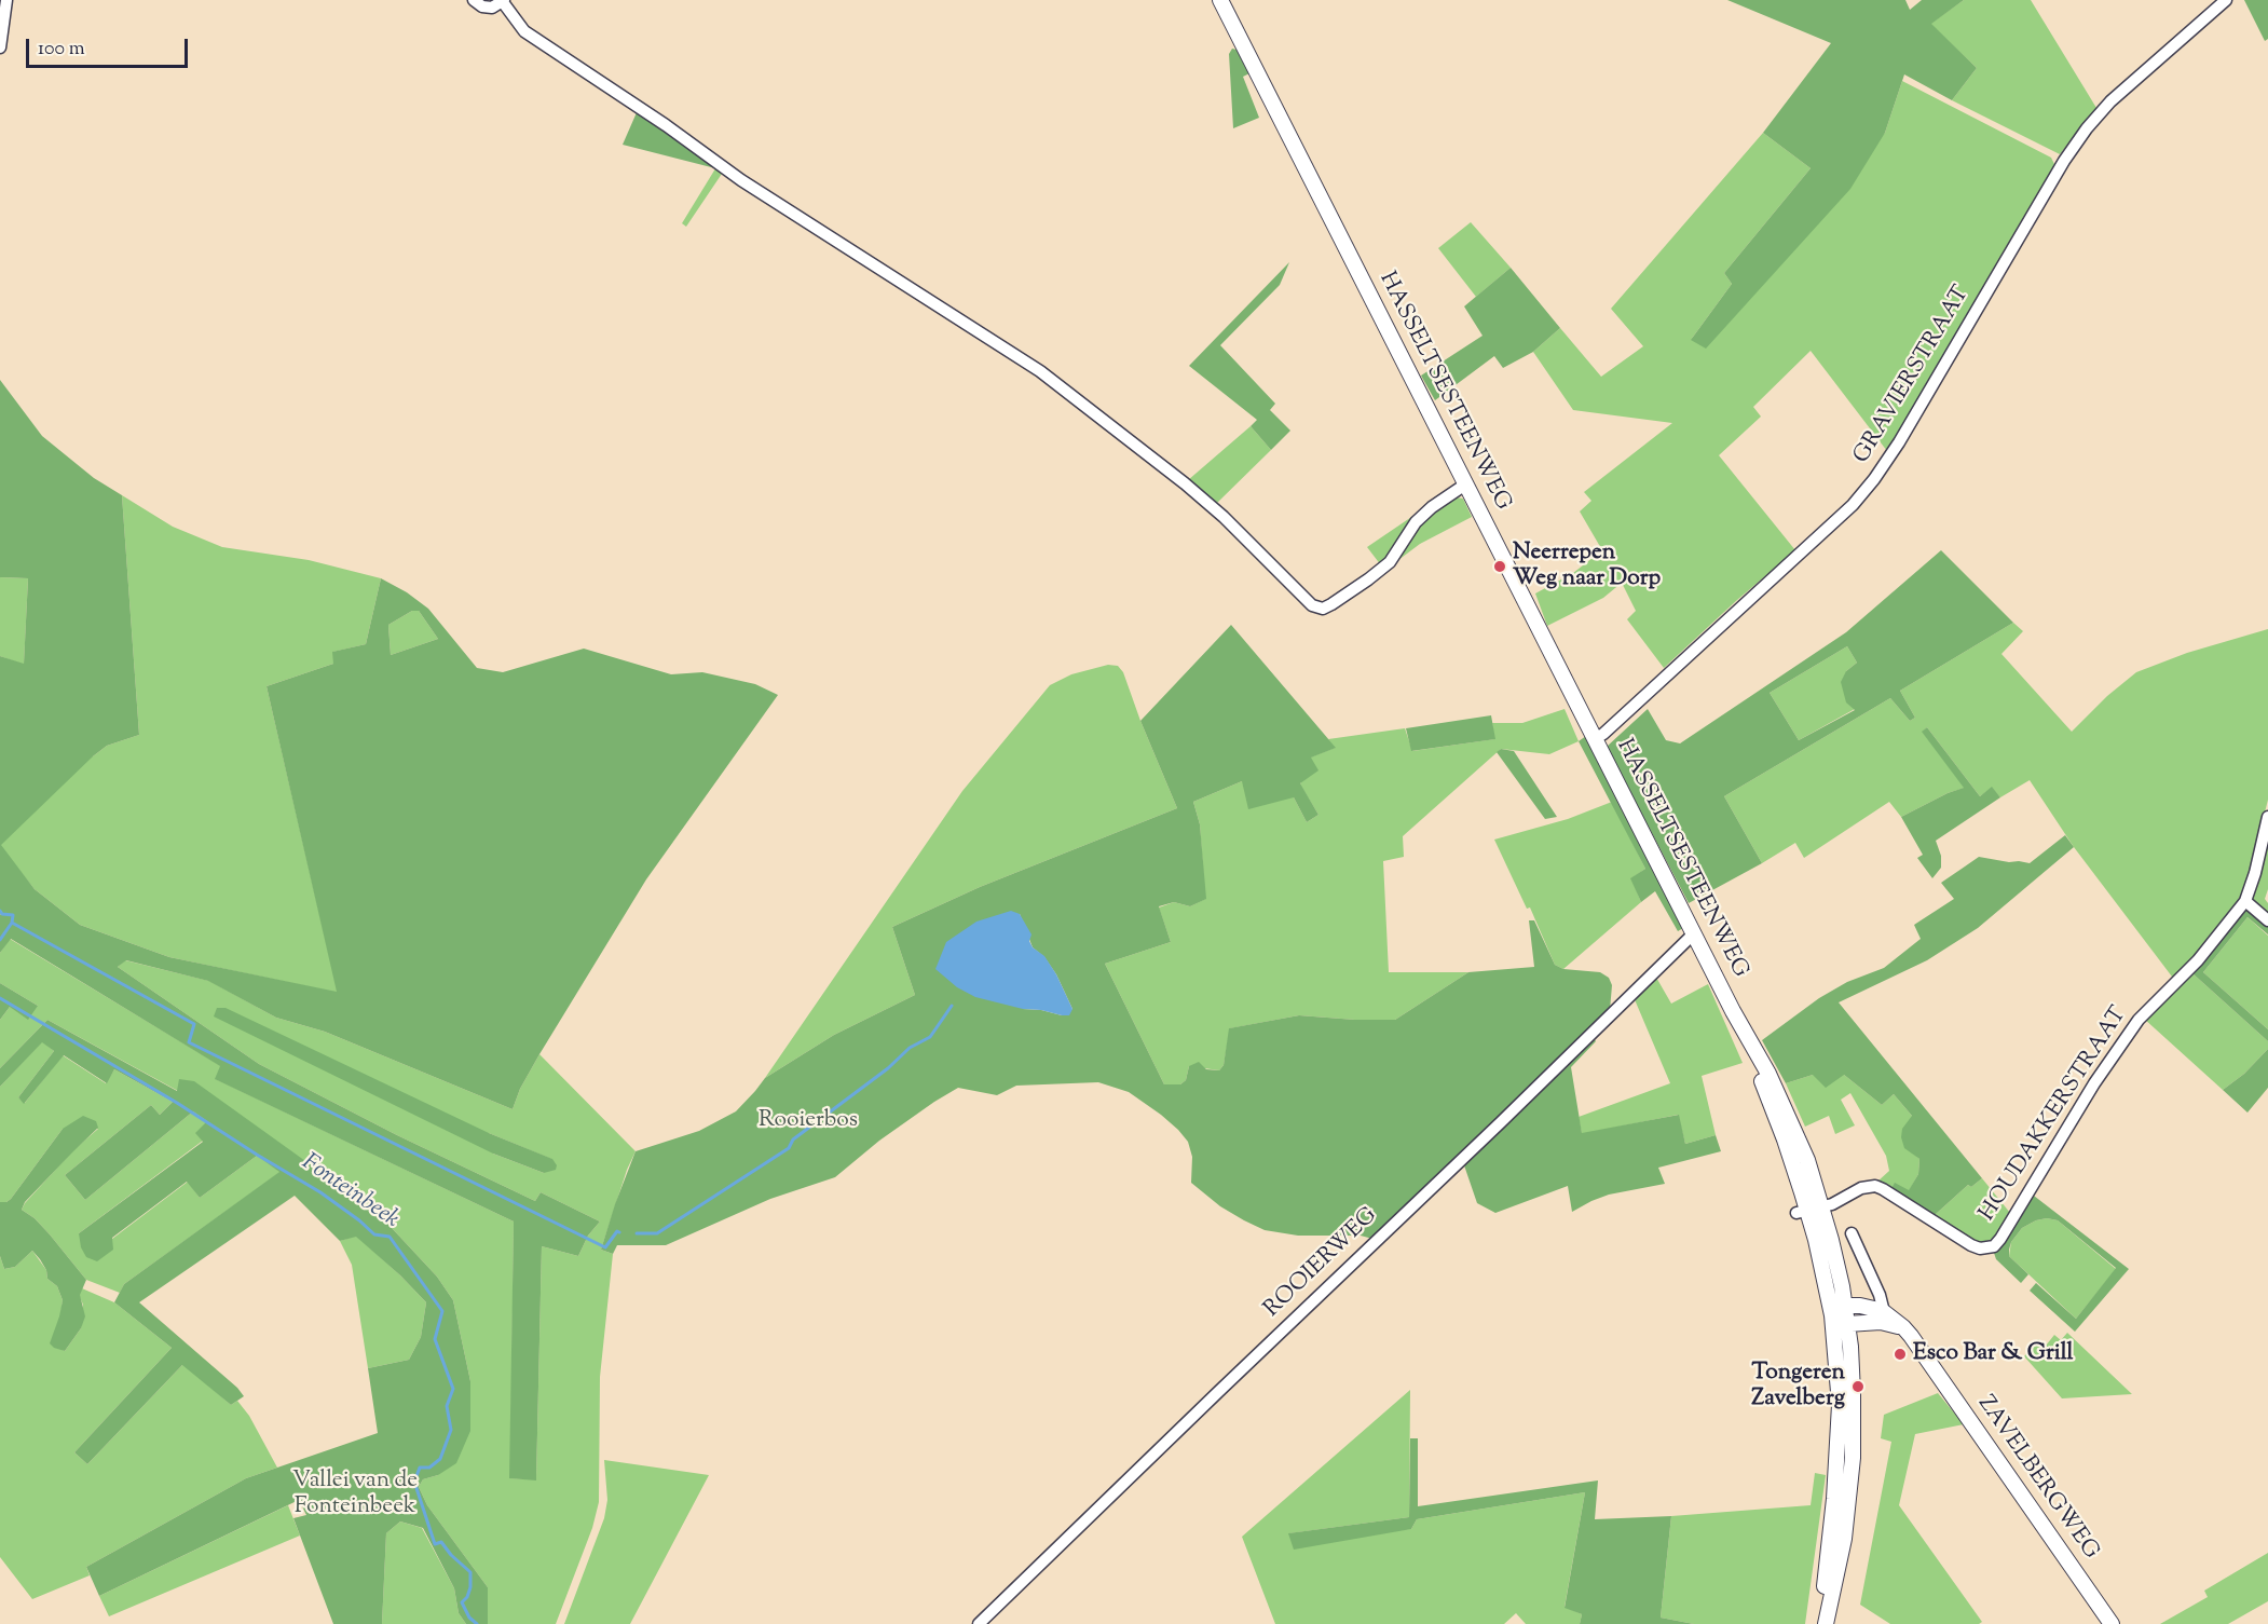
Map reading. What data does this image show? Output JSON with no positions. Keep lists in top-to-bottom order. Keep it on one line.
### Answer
{"streets":{"main road":["HASSELTSESTEENWEG","ZAVELBERGWEG"],"street":["GRAVIERSTRAAT","HOUDAKKERSTRAAT","ROOIERWEG"]},"crossings":[["GRAVIERSTRAAT","HASSELTSESTEENWEG"],["HASSELTSESTEENWEG","HOUDAKKERSTRAAT"],["HASSELTSESTEENWEG","ROOIERWEG"],["HASSELTSESTEENWEG","ZAVELBERGWEG"]],"water":["Fonteinbeek"],"parks":["Rooierbos","Vallei van de Fonteinbeek"],"places":["Neerrepen Weg naar Dorp","Esco Bar & Grill","Tongeren Zavelberg"],"scale_bar":"100 m"}
